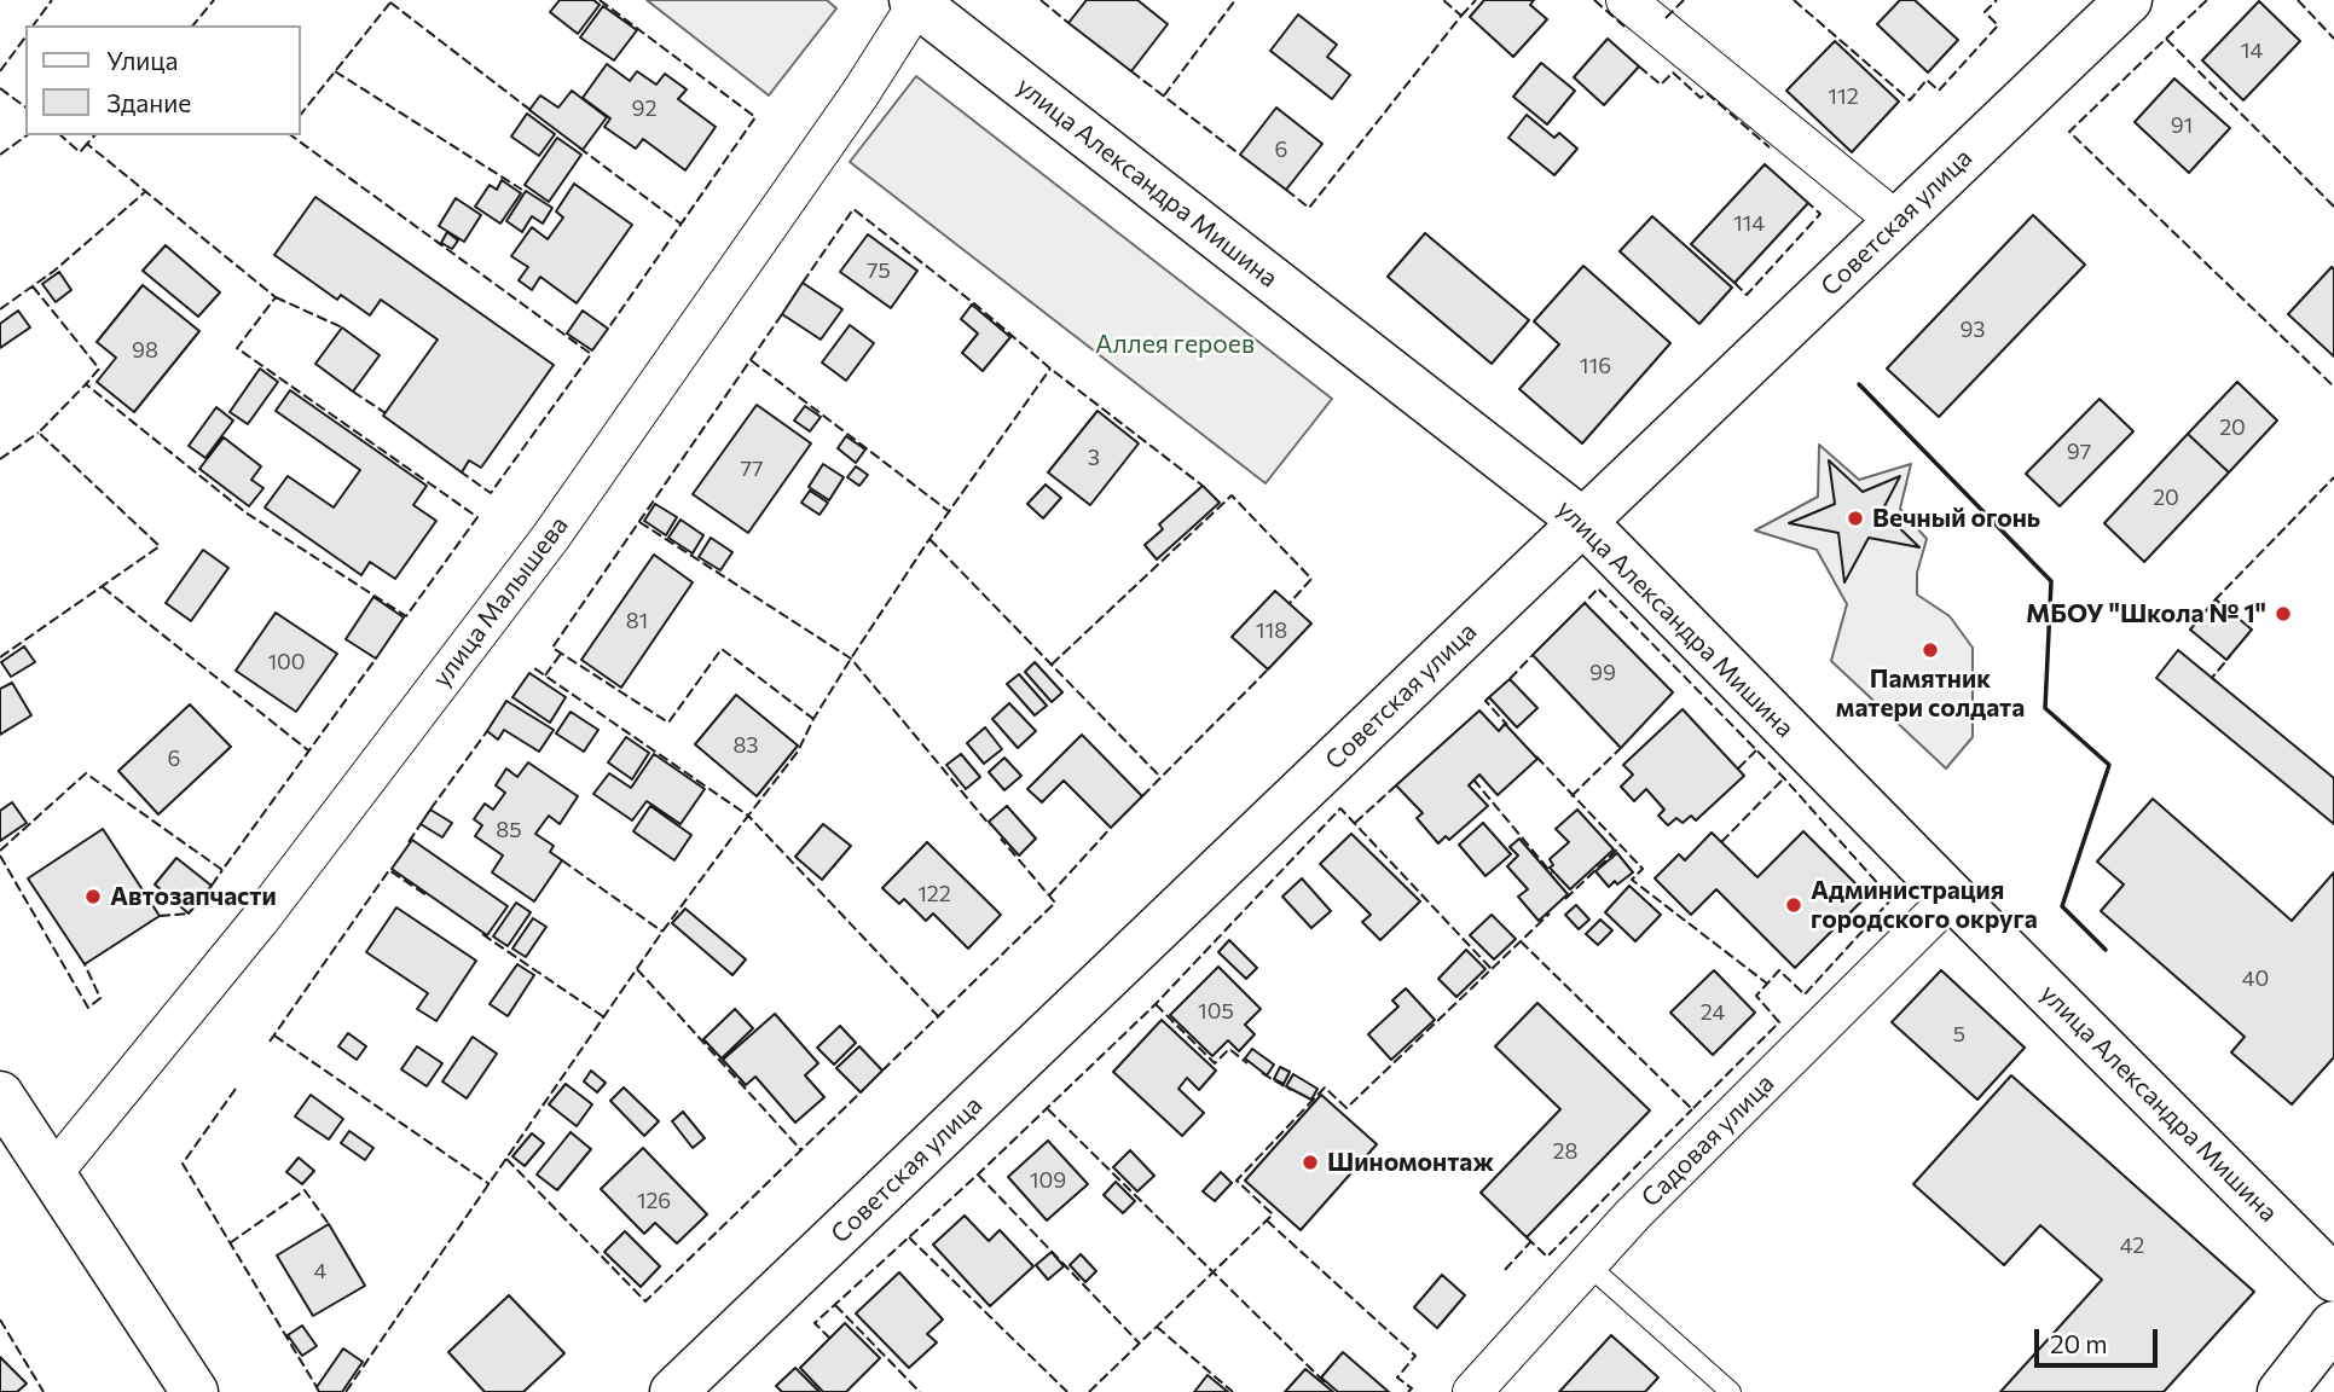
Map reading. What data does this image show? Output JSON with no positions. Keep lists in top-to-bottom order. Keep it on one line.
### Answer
{"streets":{"street":["улица Александра Мишина","Советская улица","улица Малышева","Садовая улица"]},"crossings":[["улица Александра Мишина","Советская улица"],["улица Александра Мишина","улица Малышева"],["улица Александра Мишина","Садовая улица"]],"parks":["Аллея героев"],"places":["Вечный огонь","МБОУ \"Школа № 1\"","Памятник матери солдата","Автозапчасти","Администрация городского округа","Шиномонтаж"],"house_numbers":["14","112","92","91","6","114","75","93","98","116","20","97","3","77","20","81","118","100","99","83","6","85","122","40","105","24","5","28","109","126","42","4"],"legend":["Улица","Здание"],"scale_bar":"20 m"}
